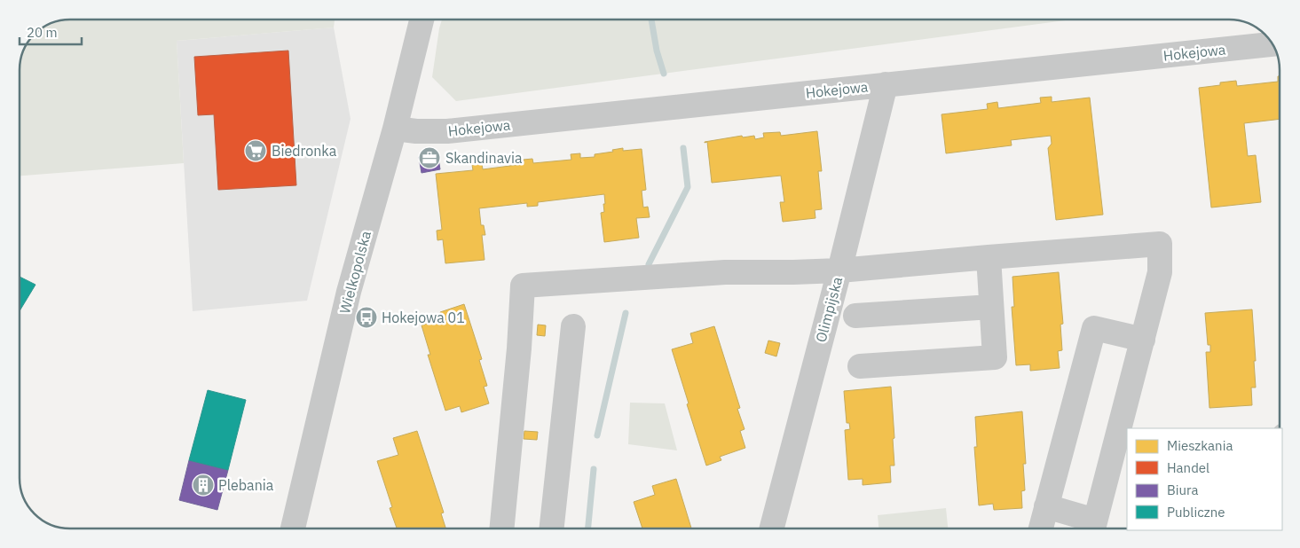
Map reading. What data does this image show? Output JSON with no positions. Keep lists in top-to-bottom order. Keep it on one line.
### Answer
{"streets":{"street":["Hokejowa","Wielkopolska","Olimpijska"]},"crossings":[["Hokejowa","Wielkopolska"],["Hokejowa","Olimpijska"]],"places":{"supermarket":["Biedronka"],"office":["Skandinavia"],"bus stop":["Hokejowa 01"],"building":["Plebania"]},"legend":["Mieszkania","Handel","Biura","Publiczne"],"scale_bar":"20 m"}
